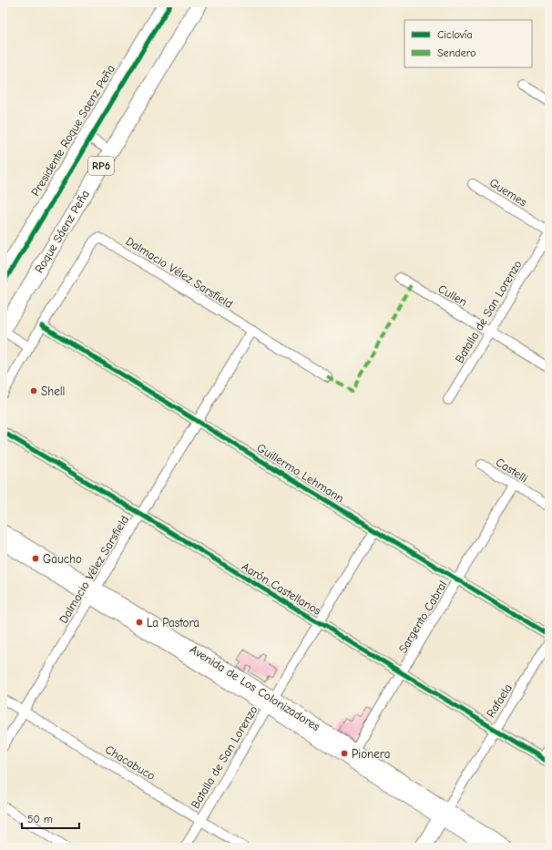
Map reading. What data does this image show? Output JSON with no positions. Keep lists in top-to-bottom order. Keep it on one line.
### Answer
{"streets":{"main road":["RP6","Roque Sáenz Peña","Avenida de Los Colonizadores"],"street":["Presidente Roque Saenz Peña","Guemes","Dalmacio Vélez Sarsfield","Cullen","Batalla de San Lorenzo","Castelli","Guillermo Lehmann","Aarón Castellanos","Sargento Cabral","Rafaela","Chacabuco"]},"crossings":[["Guemes","Batalla de San Lorenzo"],["Dalmacio Vélez Sarsfield","Guillermo Lehmann"],["Dalmacio Vélez Sarsfield","Aarón Castellanos"],["Dalmacio Vélez Sarsfield","Avenida de Los Colonizadores"],["Dalmacio Vélez Sarsfield","Chacabuco"],["Cullen","Batalla de San Lorenzo"],["Batalla de San Lorenzo","Guillermo Lehmann"],["Batalla de San Lorenzo","Aarón Castellanos"],["Batalla de San Lorenzo","Avenida de Los Colonizadores"],["Batalla de San Lorenzo","Chacabuco"],["Castelli","Sargento Cabral"],["Guillermo Lehmann","Sargento Cabral"],["Aarón Castellanos","Sargento Cabral"],["Aarón Castellanos","Rafaela"],["Sargento Cabral","Avenida de Los Colonizadores"],["Avenida de Los Colonizadores","Rafaela"]],"places":["Shell","Gaucho","La Pastora","Pionera"],"legend":["Ciclovía","Sendero"],"scale_bar":"50 m"}
